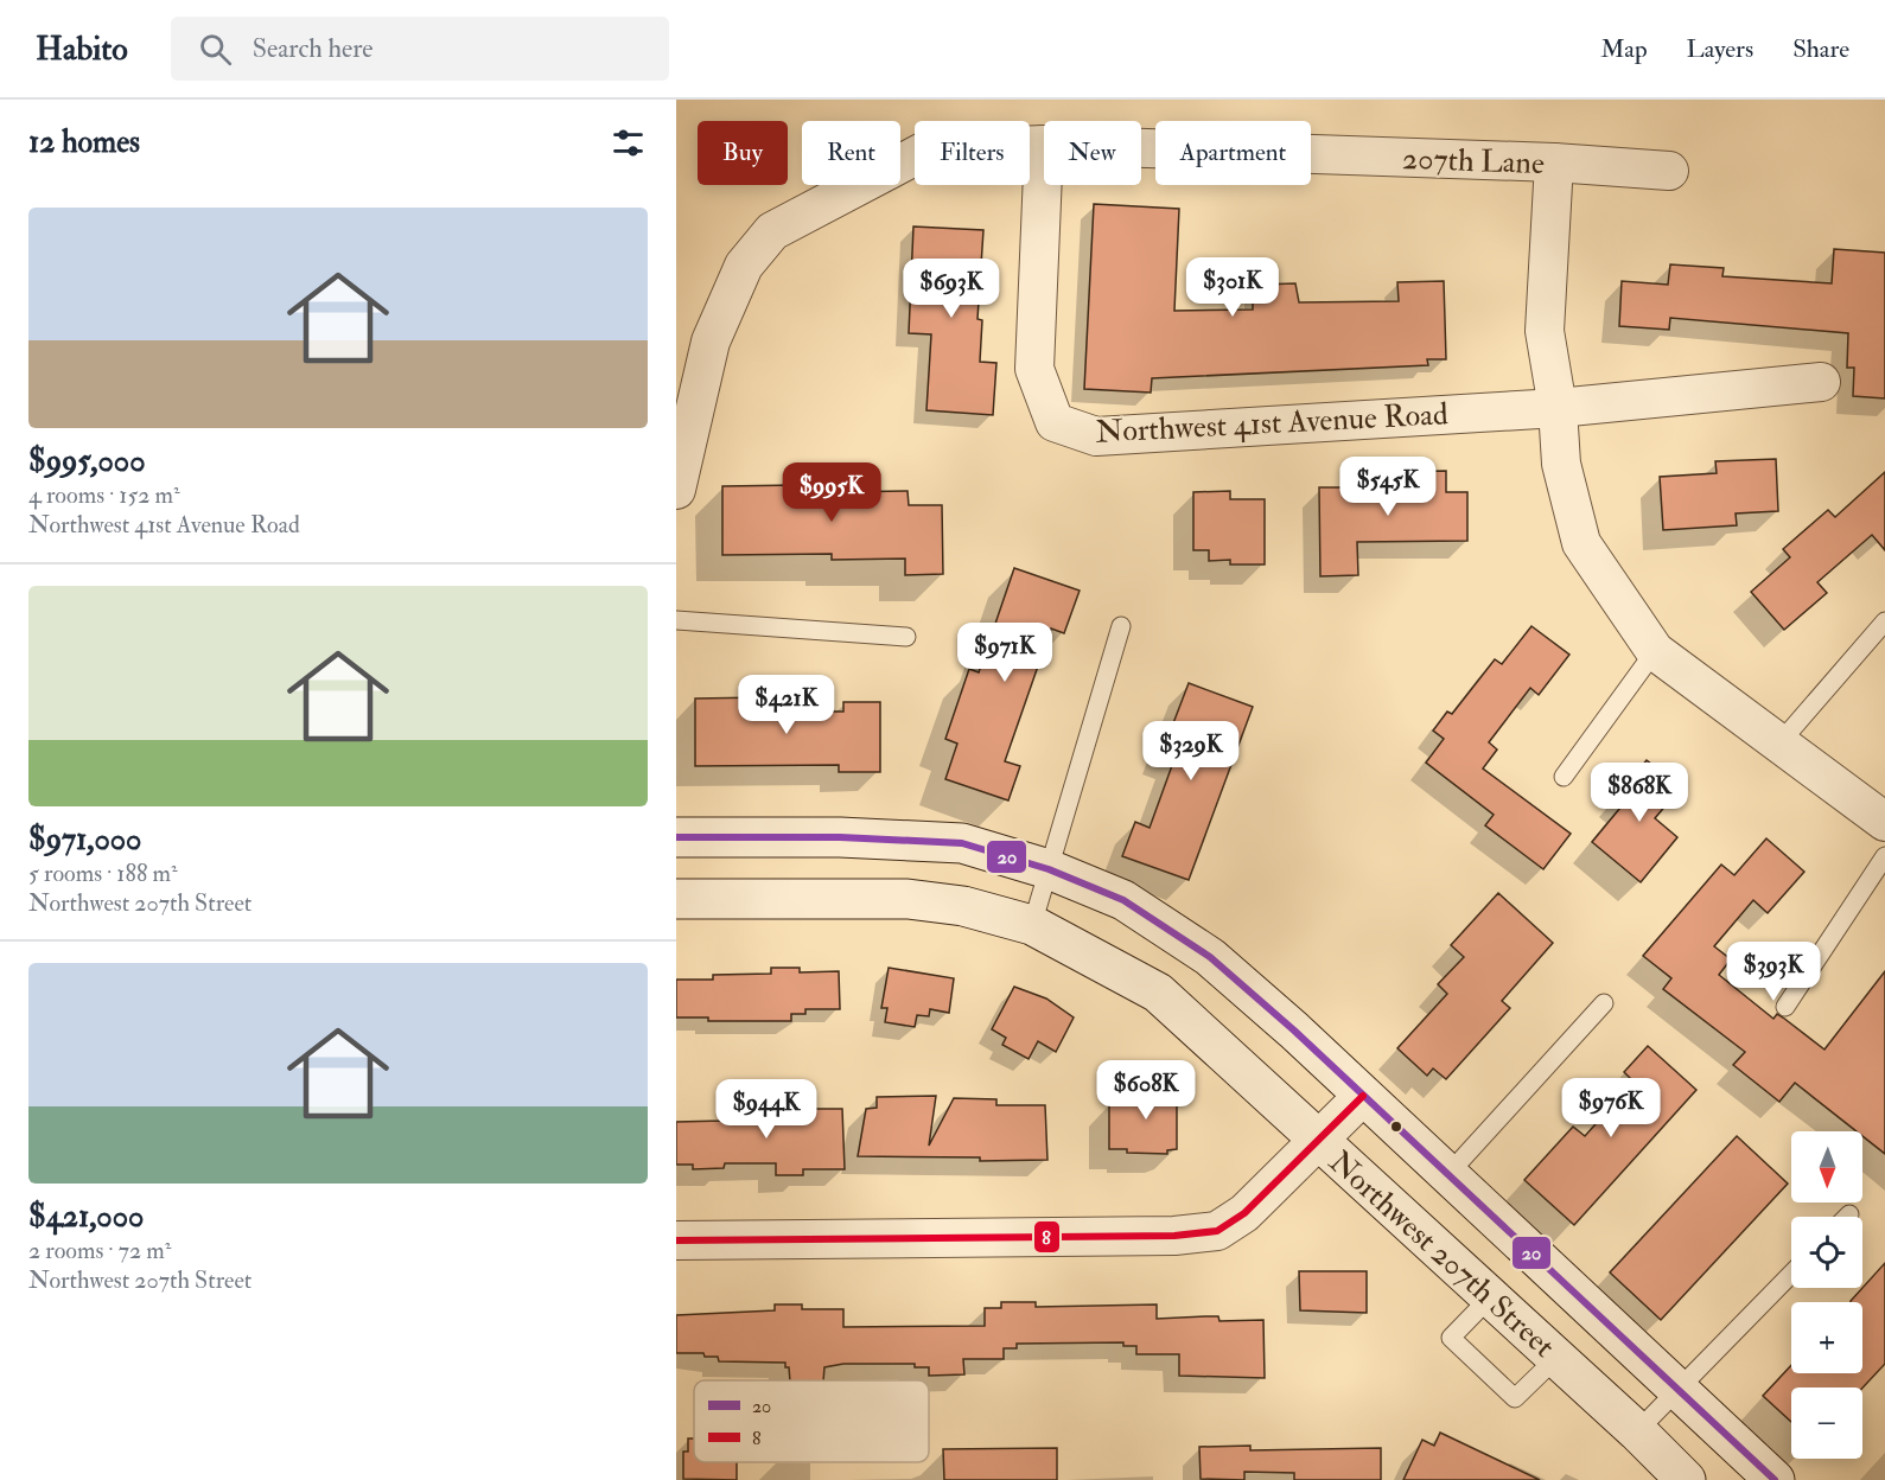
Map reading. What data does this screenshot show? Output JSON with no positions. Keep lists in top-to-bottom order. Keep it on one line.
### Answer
{"streets":{"street":["207th Lane","Northwest 41st Avenue Road","Northwest 207th Street"]},"crossings":[["207th Lane","Northwest 41st Avenue Road"]],"lines":["transit line 20","transit line 8"],"legend":["20","8"],"north":"bottom","page":{"header":"Habito","search":"Search here","nav":["Map","Layers","Share"],"heading":"12 homes","chip":["Buy","Rent","Filters","New","Apartment"],"list":[{"name":"$995,000","note":"4 rooms · 152 m² · Northwest 41st Avenue Road"},{"name":"$971,000","note":"5 rooms · 188 m² · Northwest 207th Street"},{"name":"$421,000","note":"2 rooms · 72 m² · Northwest 207th Street"}],"price":["$301K","$693K","$545K","$995K","$971K","$421K","$329K","$868K","$393K","$608K","$976K","$944K"],"map_buttons":["+","−"]}}
